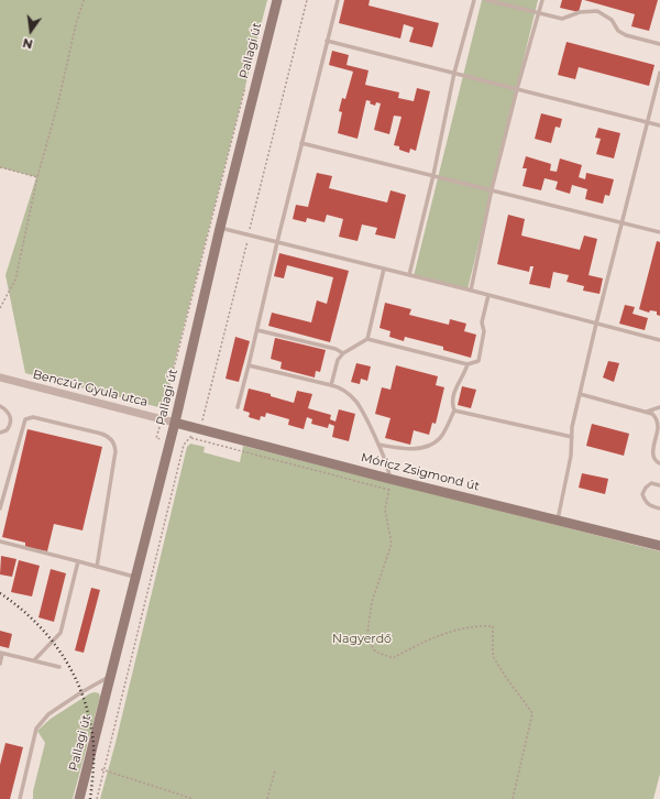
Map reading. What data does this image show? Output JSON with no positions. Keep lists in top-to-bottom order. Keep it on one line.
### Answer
{"streets":{"street":["Pallagi út","Benczúr Gyula utca","Móricz Zsigmond út"]},"crossings":[["Pallagi út","Benczúr Gyula utca"],["Pallagi út","Móricz Zsigmond út"],["Benczúr Gyula utca","Móricz Zsigmond út"]],"parks":["Nagyerdő"],"north":"bottom"}
